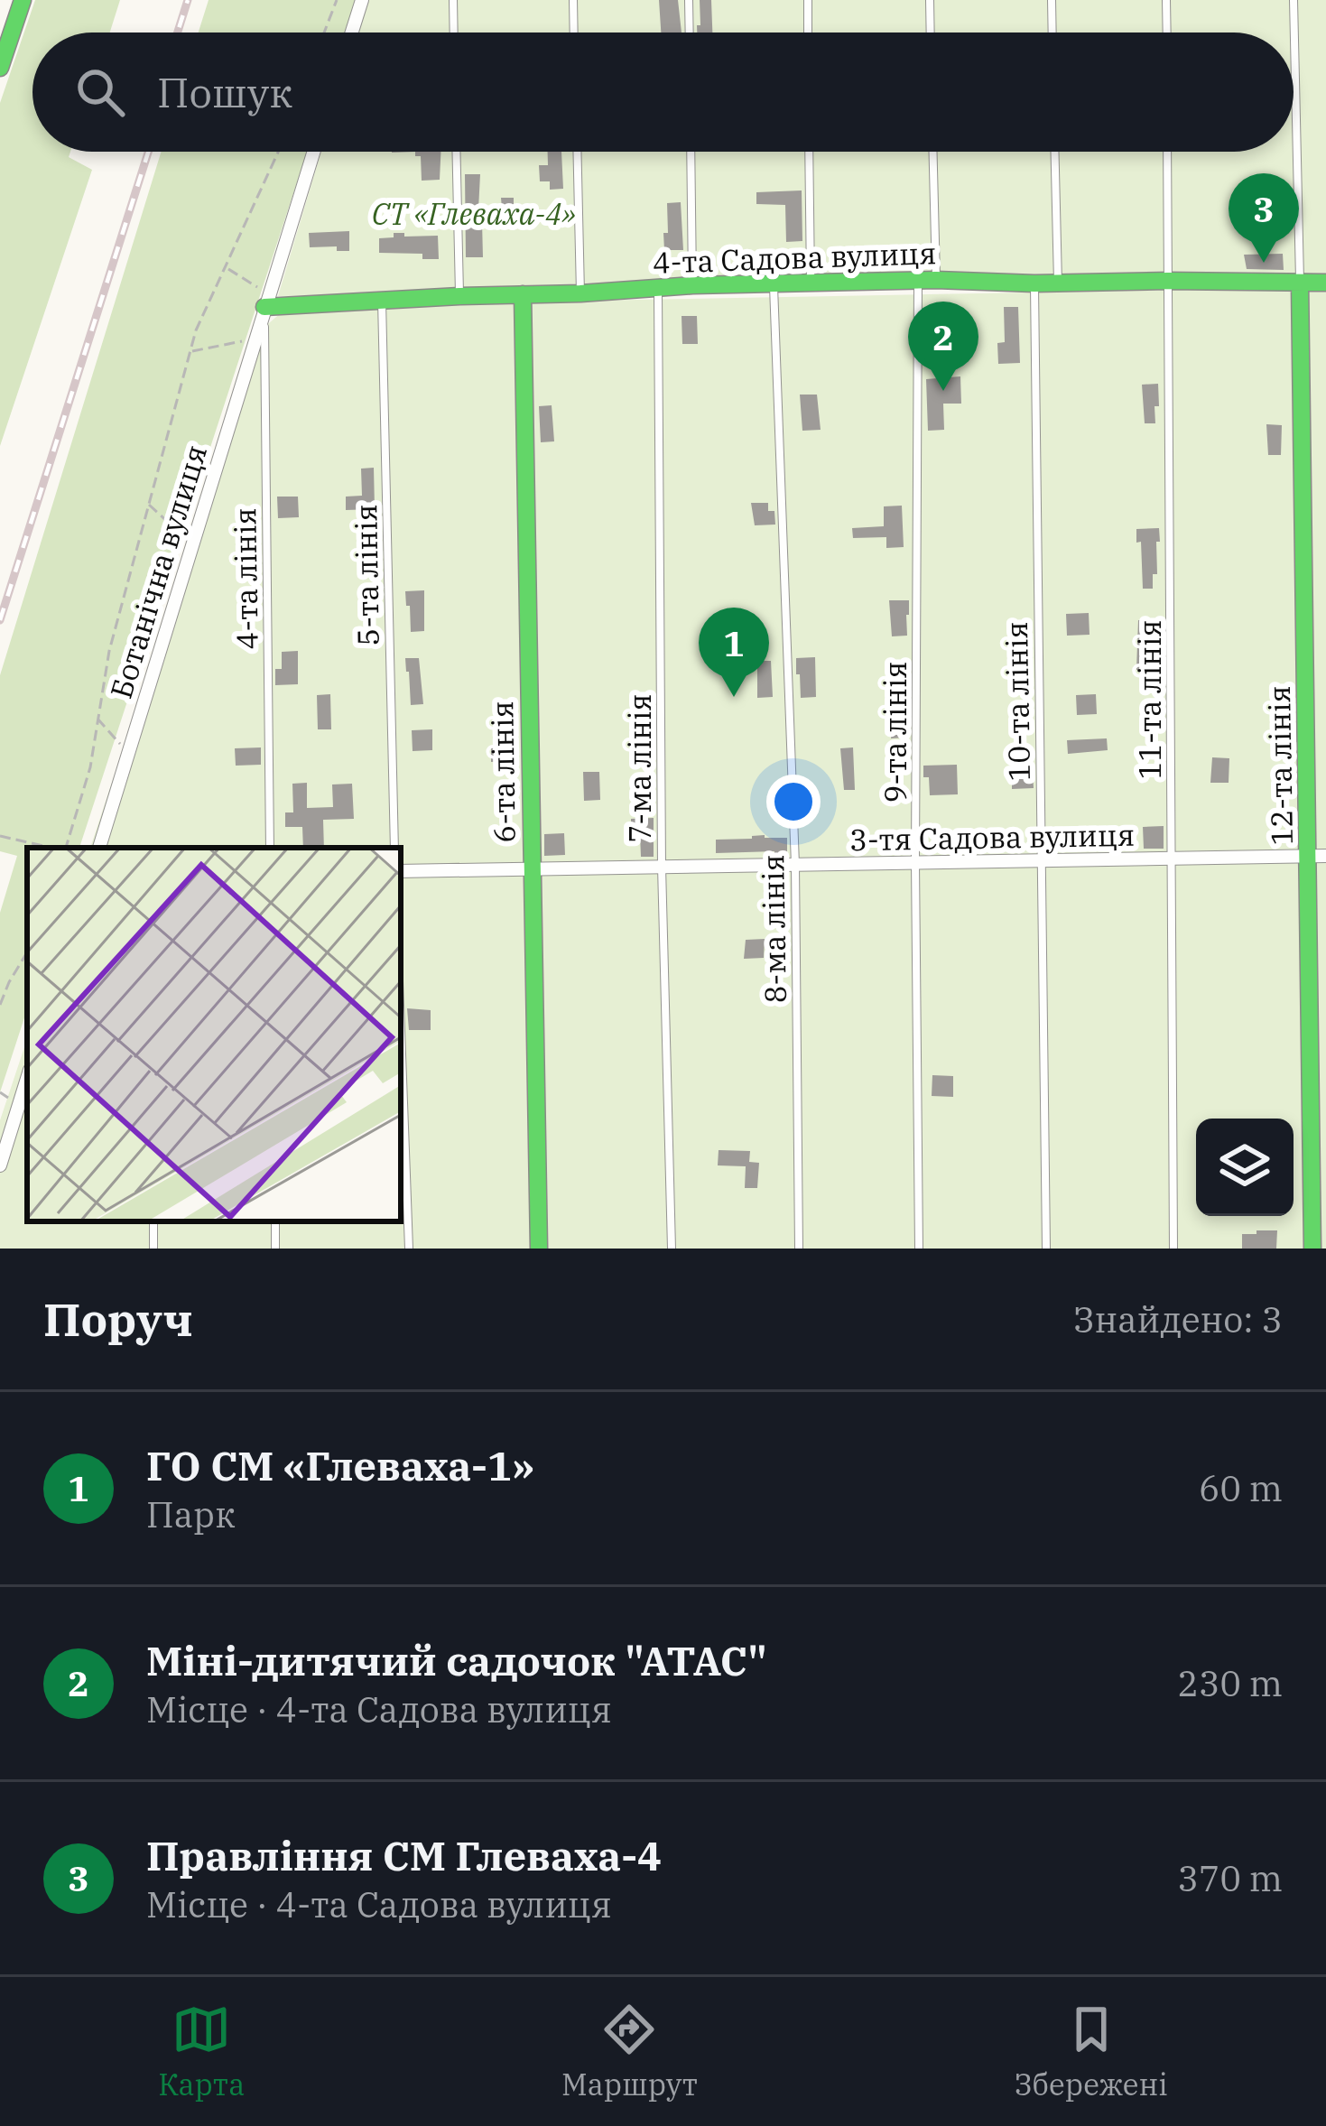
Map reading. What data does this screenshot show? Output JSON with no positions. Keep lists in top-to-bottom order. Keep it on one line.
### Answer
{"streets":{"main road":["4-та Садова вулиця","12-та лінія","6-та лінія"],"street":["Ботанічна вулиця","3-тя Садова вулиця"],"lane":["5-та лінія","4-та лінія","11-та лінія","10-та лінія","9-та лінія","7-ма лінія","8-ма лінія"]},"crossings":[["4-та Садова вулиця","Ботанічна вулиця"],["4-та Садова вулиця","5-та лінія"],["4-та Садова вулиця","4-та лінія"],["4-та Садова вулиця","11-та лінія"],["4-та Садова вулиця","10-та лінія"],["4-та Садова вулиця","9-та лінія"],["4-та Садова вулиця","12-та лінія"],["4-та Садова вулиця","7-ма лінія"],["4-та Садова вулиця","6-та лінія"],["4-та Садова вулиця","8-ма лінія"],["Ботанічна вулиця","4-та лінія"],["11-та лінія","3-тя Садова вулиця"],["10-та лінія","3-тя Садова вулиця"],["9-та лінія","3-тя Садова вулиця"],["12-та лінія","3-тя Садова вулиця"],["7-ма лінія","3-тя Садова вулиця"],["6-та лінія","3-тя Садова вулиця"],["3-тя Садова вулиця","8-ма лінія"]],"parks":["СТ «Глеваха-4»"],"page":{"search":"Пошук","pins":["3","2","1"],"heading":["Поруч","Знайдено: 3"],"list":[{"mark":"1","name":"ГО СМ «Глеваха-1»","note":"Парк","value":"60 m"},{"mark":"2","name":"Міні-дитячий садочок \"АТАС\"","note":"Місце · 4-та Садова вулиця","value":"230 m"},{"mark":"3","name":"Правління СМ Глеваха-4","note":"Місце · 4-та Садова вулиця","value":"370 m"}],"nav":["Карта","Маршрут","Збережені"]}}
